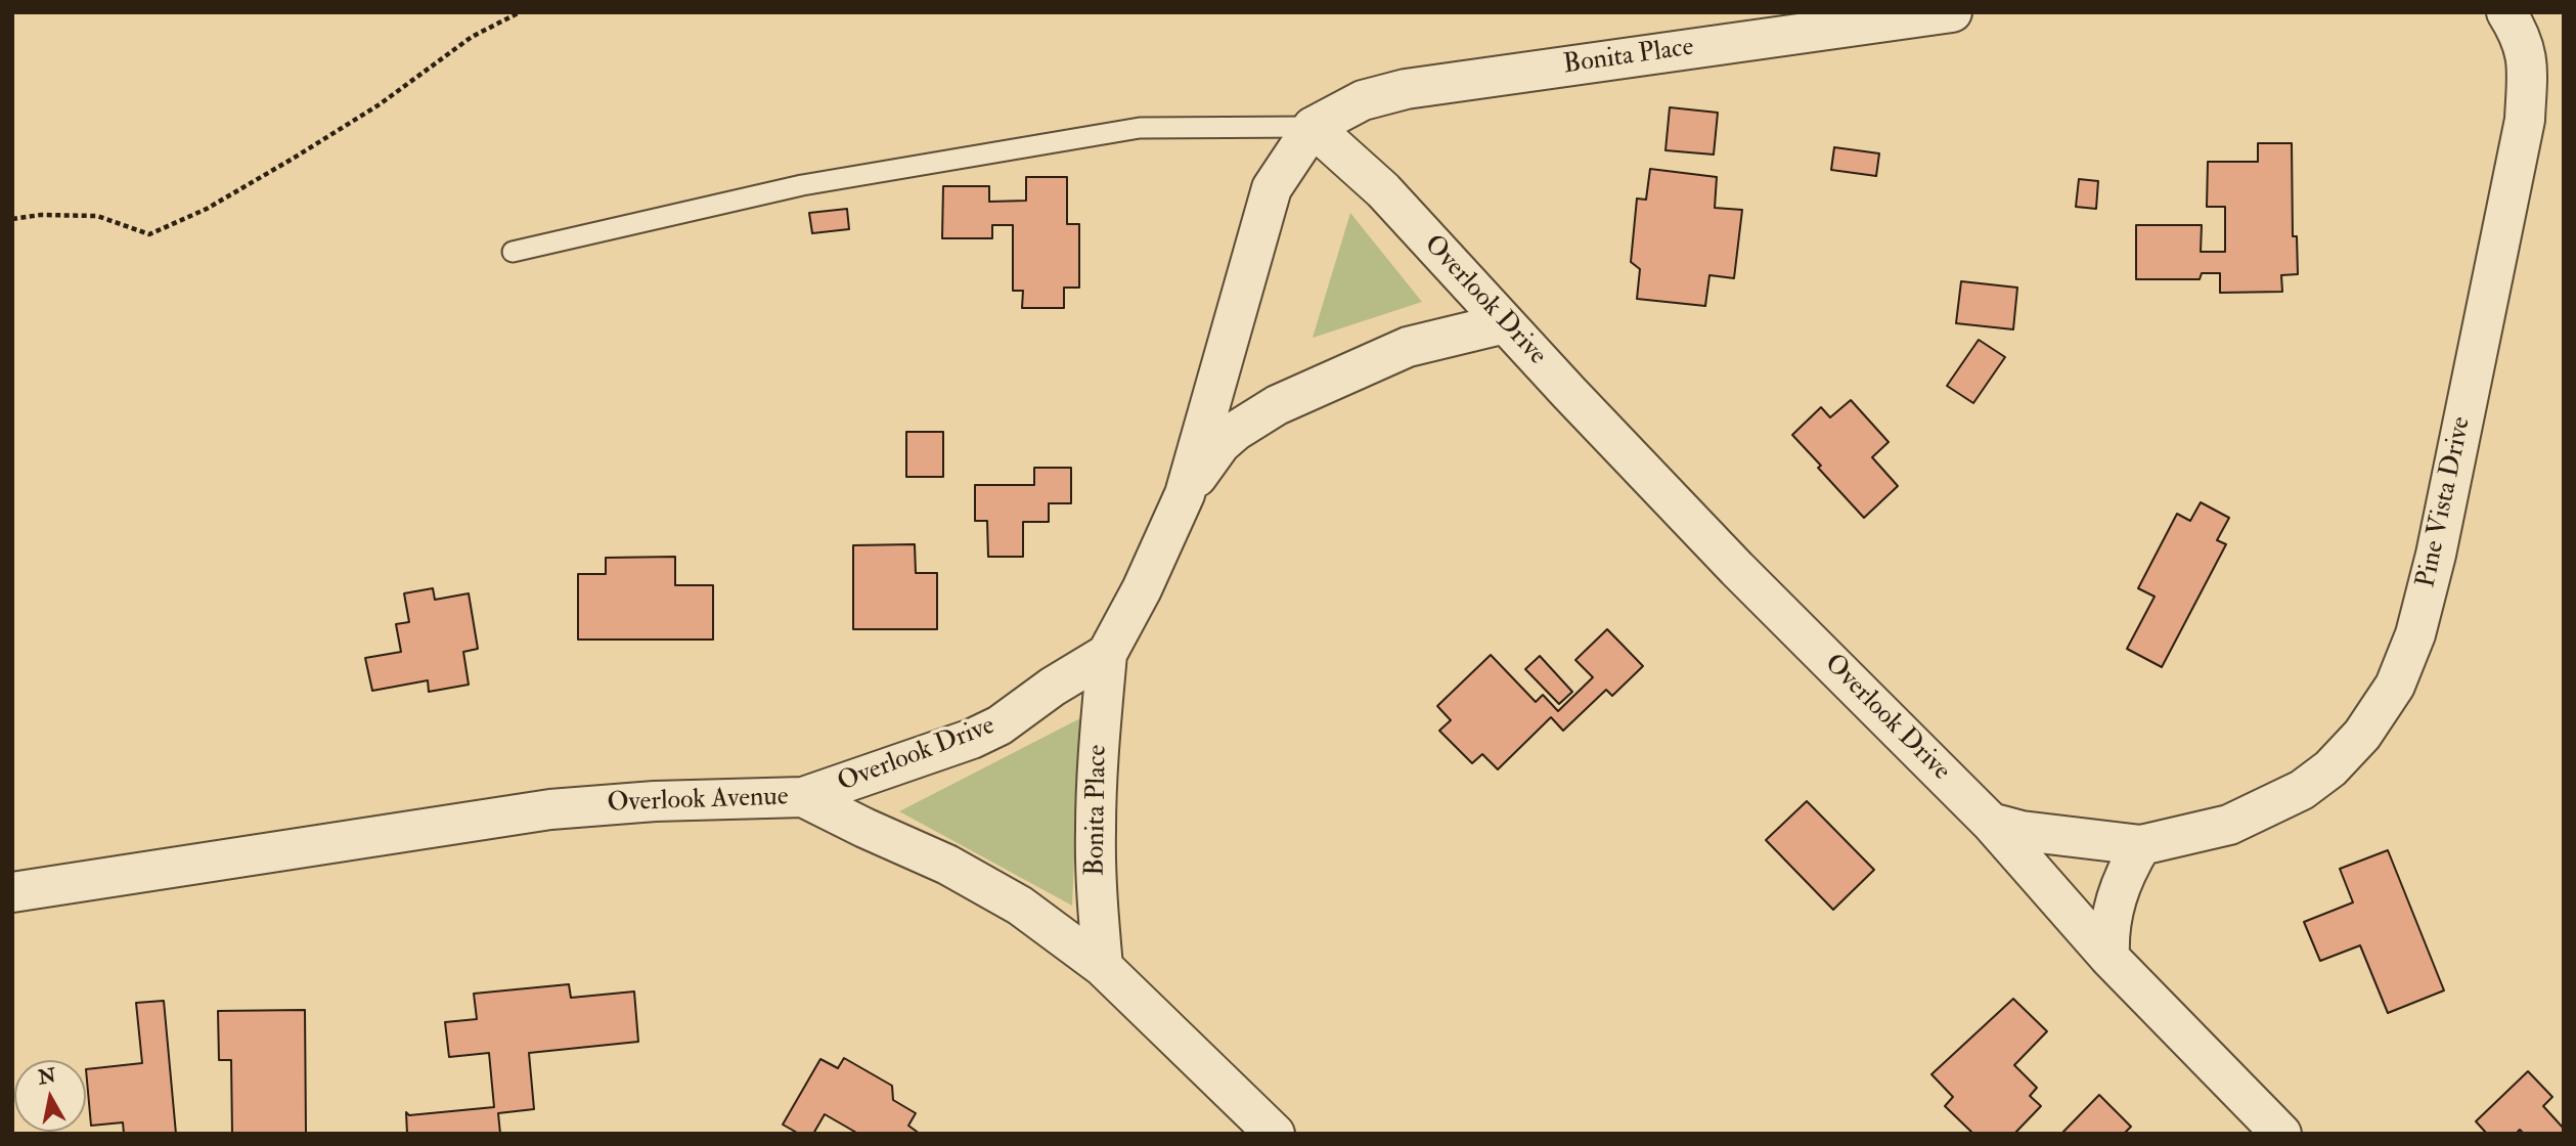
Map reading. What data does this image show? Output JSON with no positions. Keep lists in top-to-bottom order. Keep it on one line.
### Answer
{"streets":{"street":["Bonita Place","Overlook Drive","Pine Vista Drive","Overlook Avenue"]},"crossings":[["Bonita Place","Overlook Drive"],["Bonita Place","Overlook Avenue"],["Overlook Drive","Pine Vista Drive"],["Overlook Drive","Overlook Avenue"]],"north":"top"}
